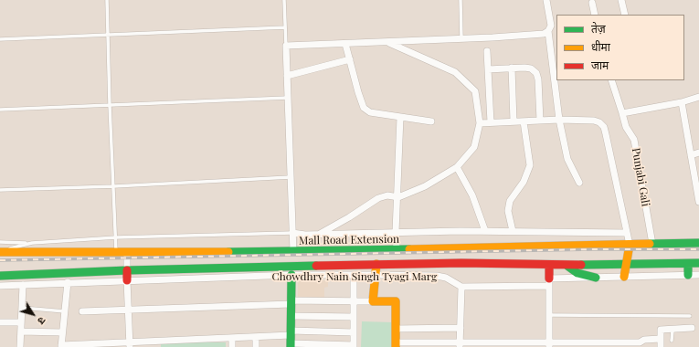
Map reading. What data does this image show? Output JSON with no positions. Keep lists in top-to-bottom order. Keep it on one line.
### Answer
{"streets":{"main road":["Mall Road Extension"],"street":["Punjabi Gali","Chowdhry Nain Singh Tyagi Marg"]},"crossings":[["Punjabi Gali","Mall Road Extension"]],"legend":["तेज़","धीमा","जाम"],"north":"bottom right"}
